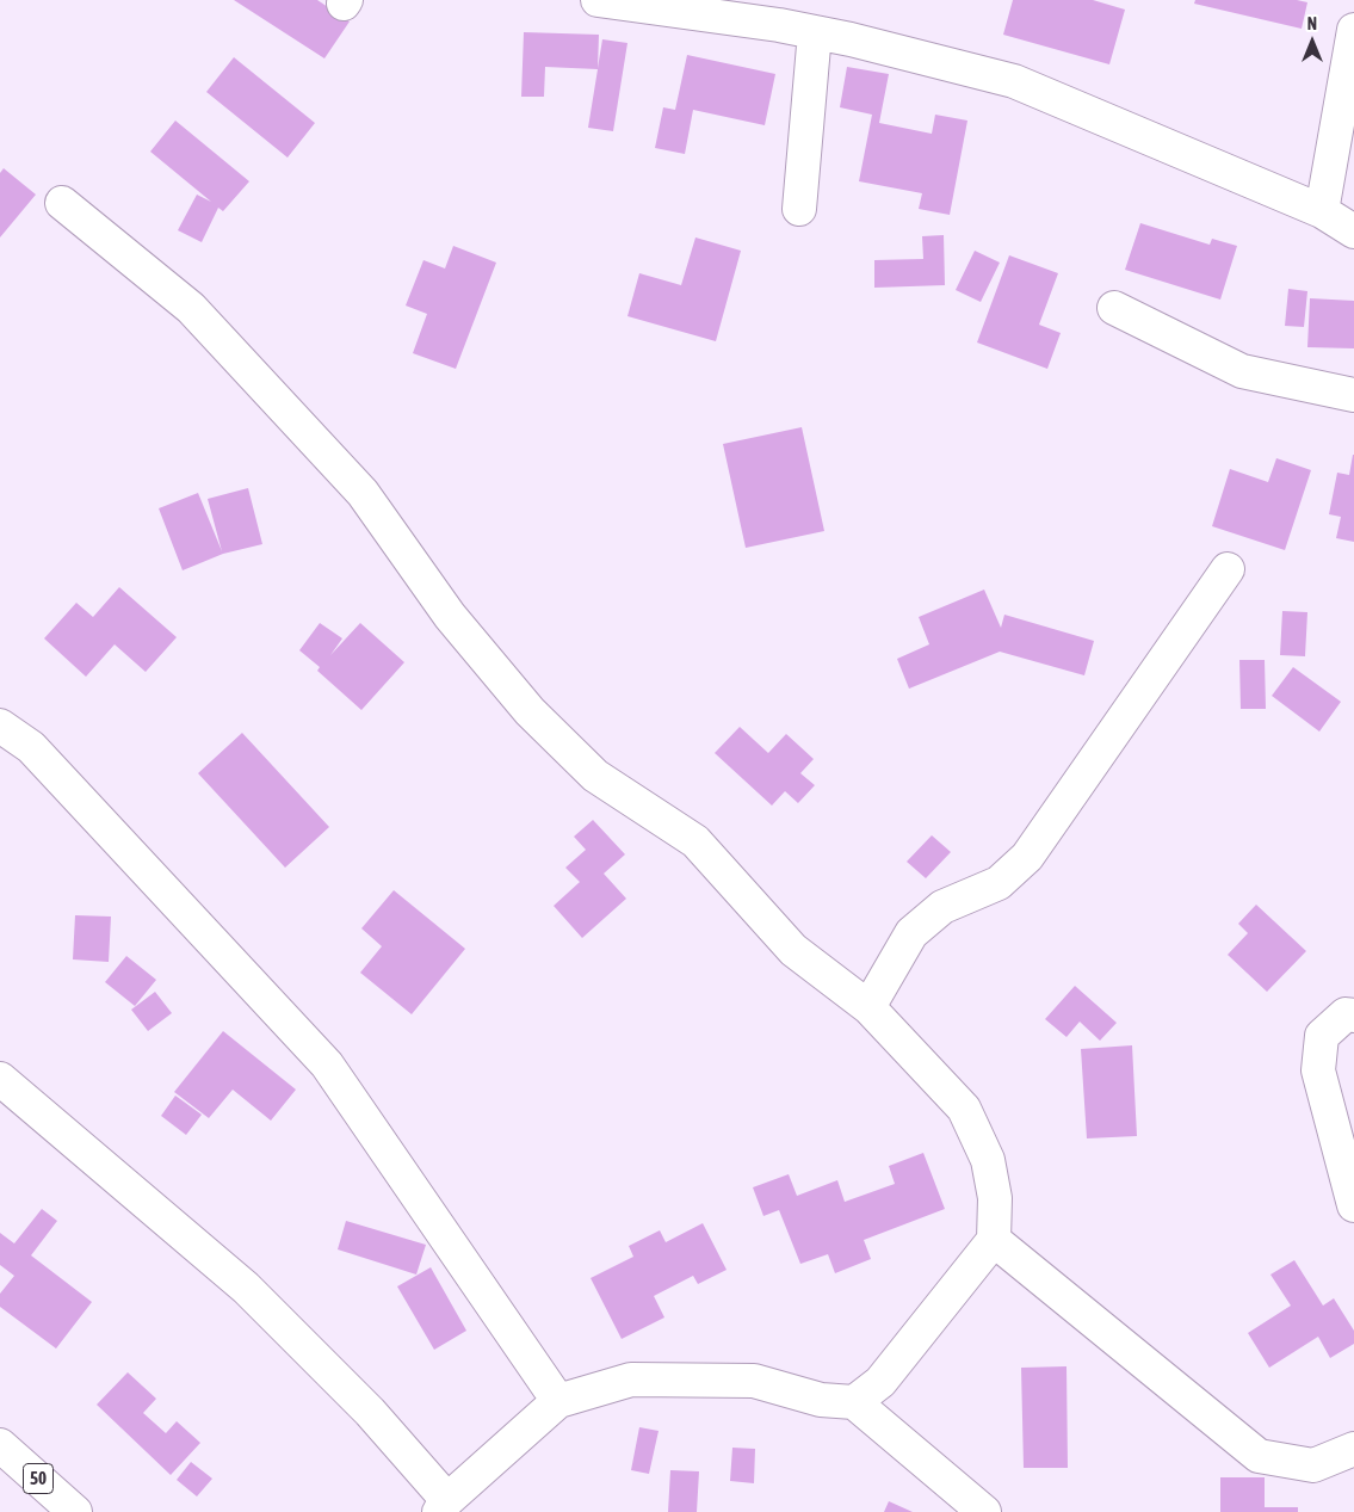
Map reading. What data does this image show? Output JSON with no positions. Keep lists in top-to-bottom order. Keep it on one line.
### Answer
{"streets":{"main road":["50"]},"north":"top"}
